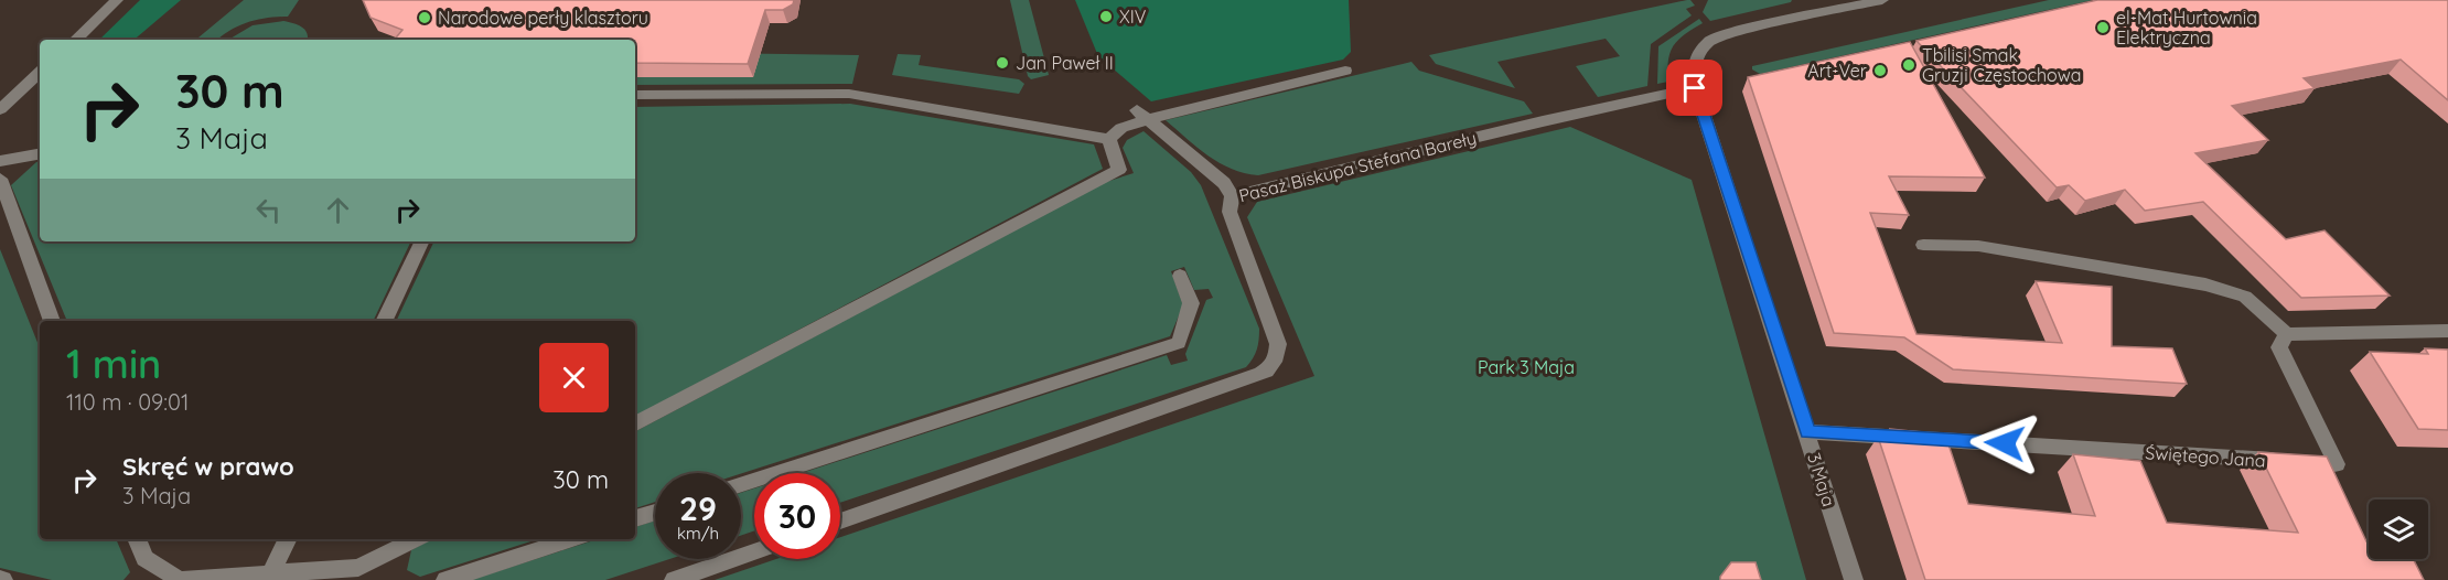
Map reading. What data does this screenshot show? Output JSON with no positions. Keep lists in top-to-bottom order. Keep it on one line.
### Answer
{"streets":{"street":["Pasaż Biskupa Stefana Bareły","Świętego Jana","3 Maja"]},"crossings":[["Pasaż Biskupa Stefana Bareły","3 Maja"],["Świętego Jana","3 Maja"]],"parks":["Park 3 Maja"],"places":["XIV","Narodowe perły klasztoru","el-Mat Hurtownia Elektryczna","Jan Paweł II","Tbilisi Smak Gruzji Częstochowa","Art-Ver"],"page":{"turn":["30 m","3 Maja"],"heading":["1 min","110 m · 09:01"],"list":[{"name":"Skręć w prawo","note":"3 Maja","value":"30 m"}],"speed":"29 km/h","limit":"30"}}
